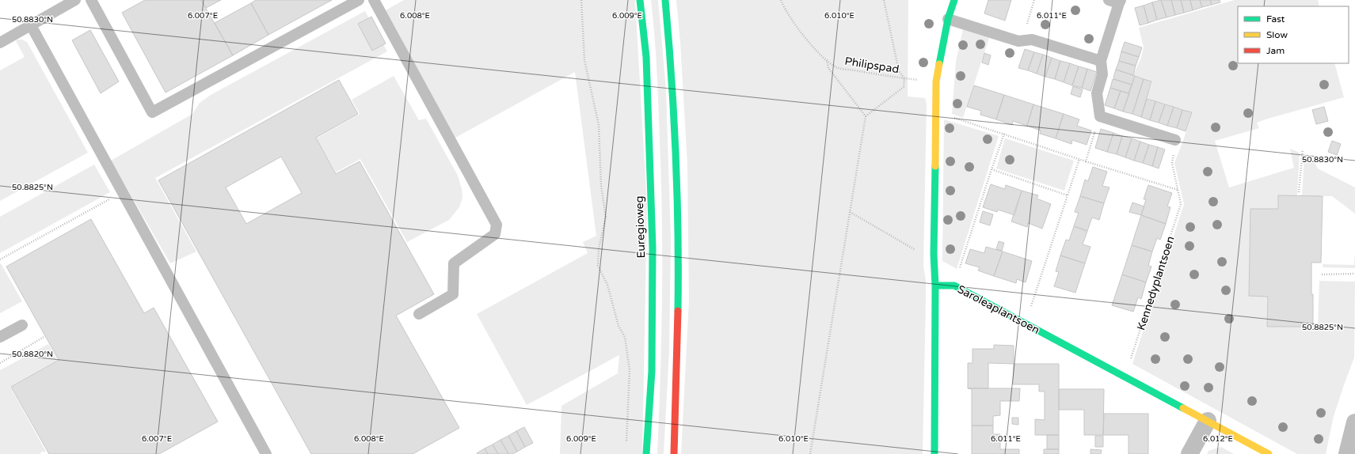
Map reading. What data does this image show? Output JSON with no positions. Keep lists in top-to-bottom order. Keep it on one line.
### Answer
{"streets":{"main road":["Euregioweg","Saroleaplantsoen"],"path":["Philipspad","Kennedyplantsoen"]},"crossings":[["Kennedyplantsoen","Saroleaplantsoen"]],"legend":["Fast","Slow","Jam"],"coordinates":["6.007°E","6.008°E","6.009°E","6.010°E","6.011°E","50.8830°N","50.8825°N","50.8820°N","6.012°E"]}
